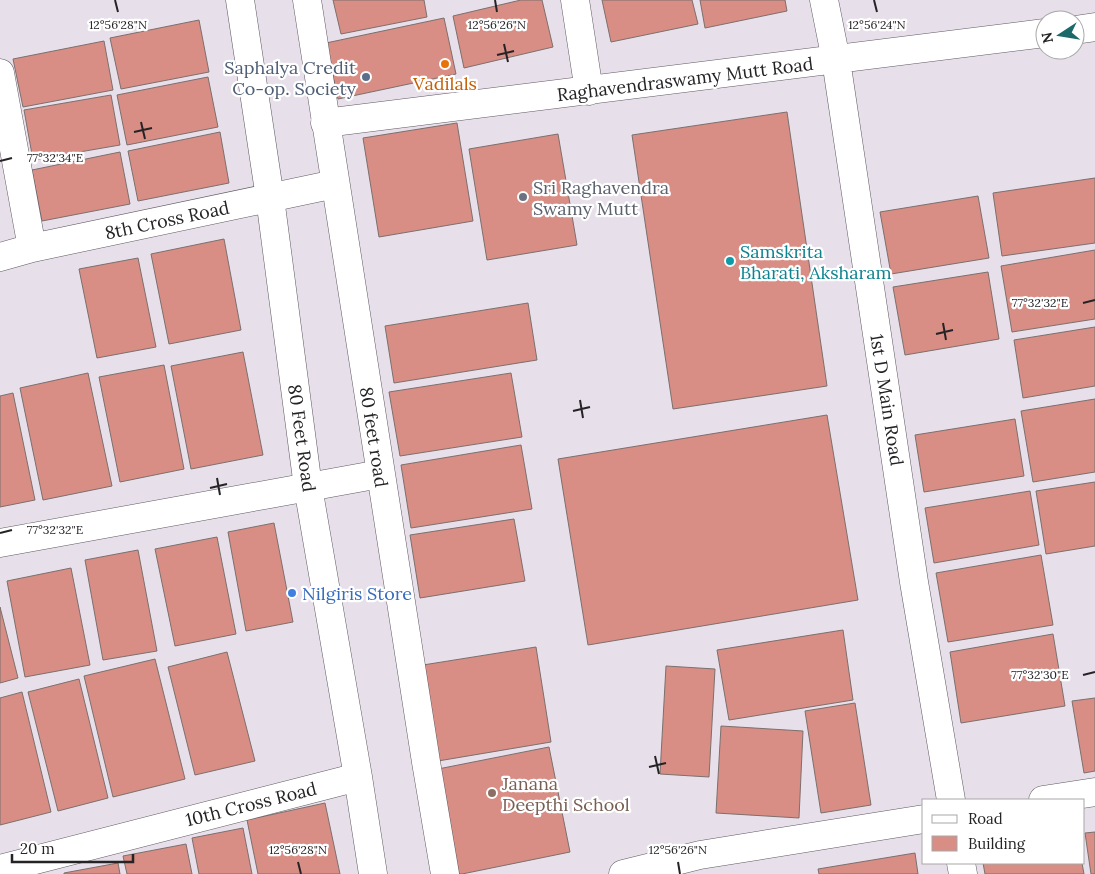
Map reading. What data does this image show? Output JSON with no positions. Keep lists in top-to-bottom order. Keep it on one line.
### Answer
{"streets":{"street":["Raghavendraswamy Mutt Road","8th Cross Road","1st D Main Road","80 feet road","80 Feet Road","10th Cross Road"]},"crossings":[["Raghavendraswamy Mutt Road","1st D Main Road"],["Raghavendraswamy Mutt Road","80 feet road"],["8th Cross Road","80 feet road"],["8th Cross Road","80 Feet Road"],["80 Feet Road","10th Cross Road"]],"places":["Vadilals","Saphalya Credit Co-op. Society","Sri Raghavendra Swamy Mutt","Samskrita Bharati, Aksharam","Nilgiris Store","Janana Deepthi School"],"legend":["Road","Building"],"scale_bar":"20 m","north":"left","coordinates":["12°56'28\"N","12°56'26\"N","12°56'24\"N","77°32'34\"E","77°32'32\"E","77°32'30\"E"]}
